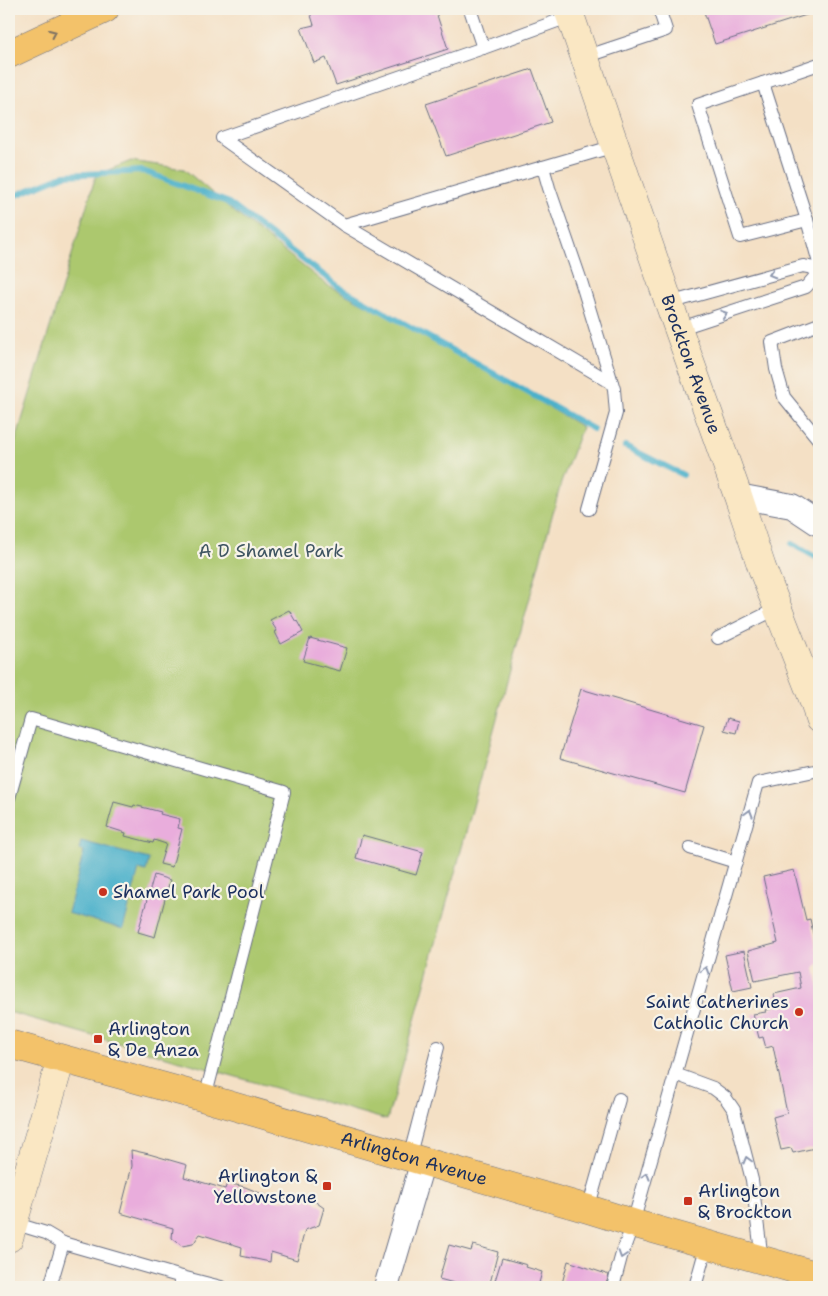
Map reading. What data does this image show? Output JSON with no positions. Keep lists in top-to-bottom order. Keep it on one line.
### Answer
{"streets":{"main road":["Brockton Avenue","Arlington Avenue"]},"parks":["A D Shamel Park"],"places":{"other":["Shamel Park Pool","Saint Catherines Catholic Church"],"transit":["Arlington & De Anza","Arlington & Yellowstone","Arlington & Brockton"]}}
